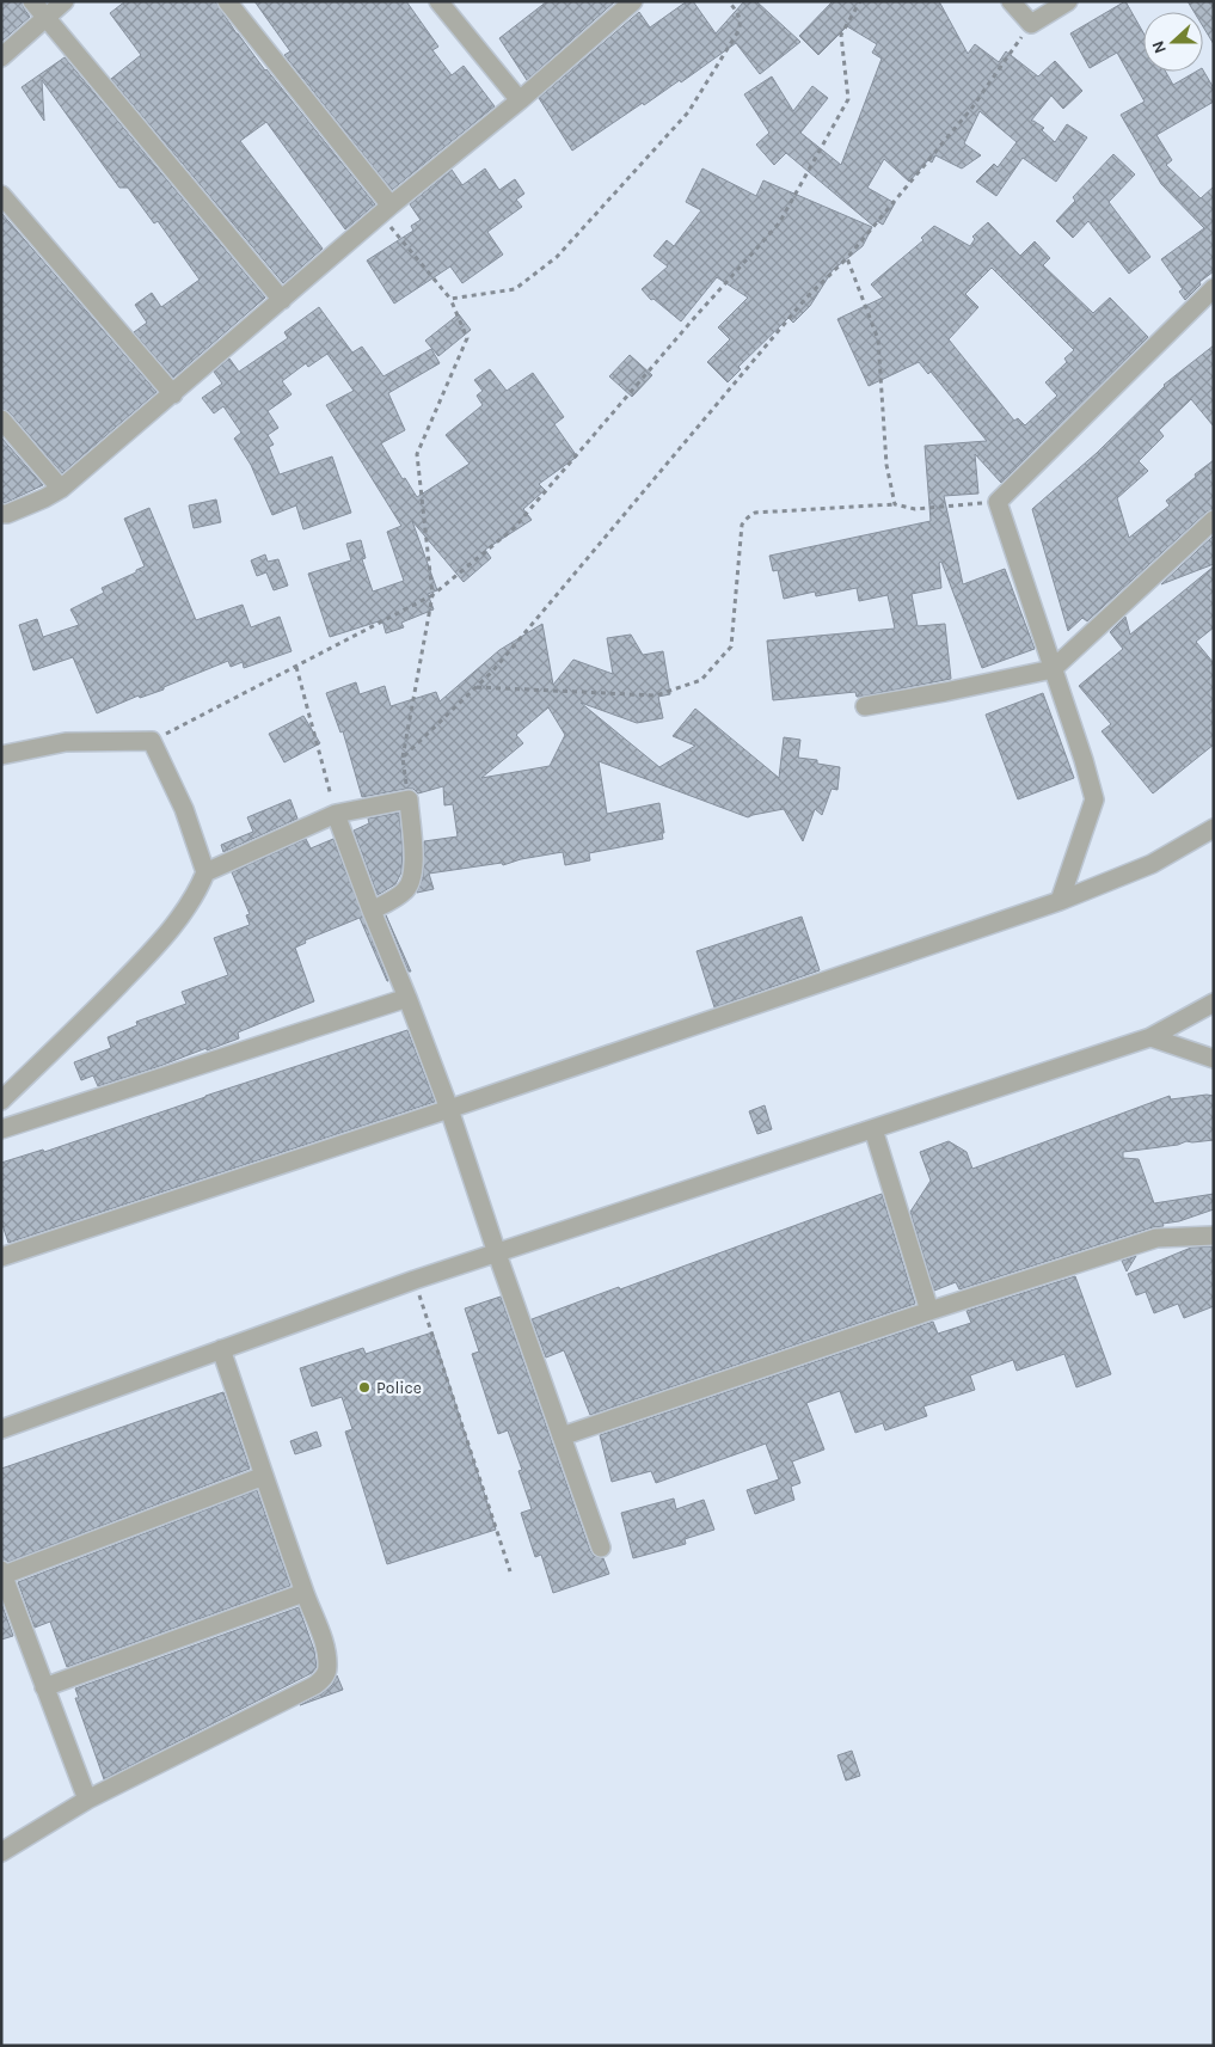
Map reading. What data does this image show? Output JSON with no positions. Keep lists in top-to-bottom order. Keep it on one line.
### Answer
{"places":["Police"],"north":"left"}
